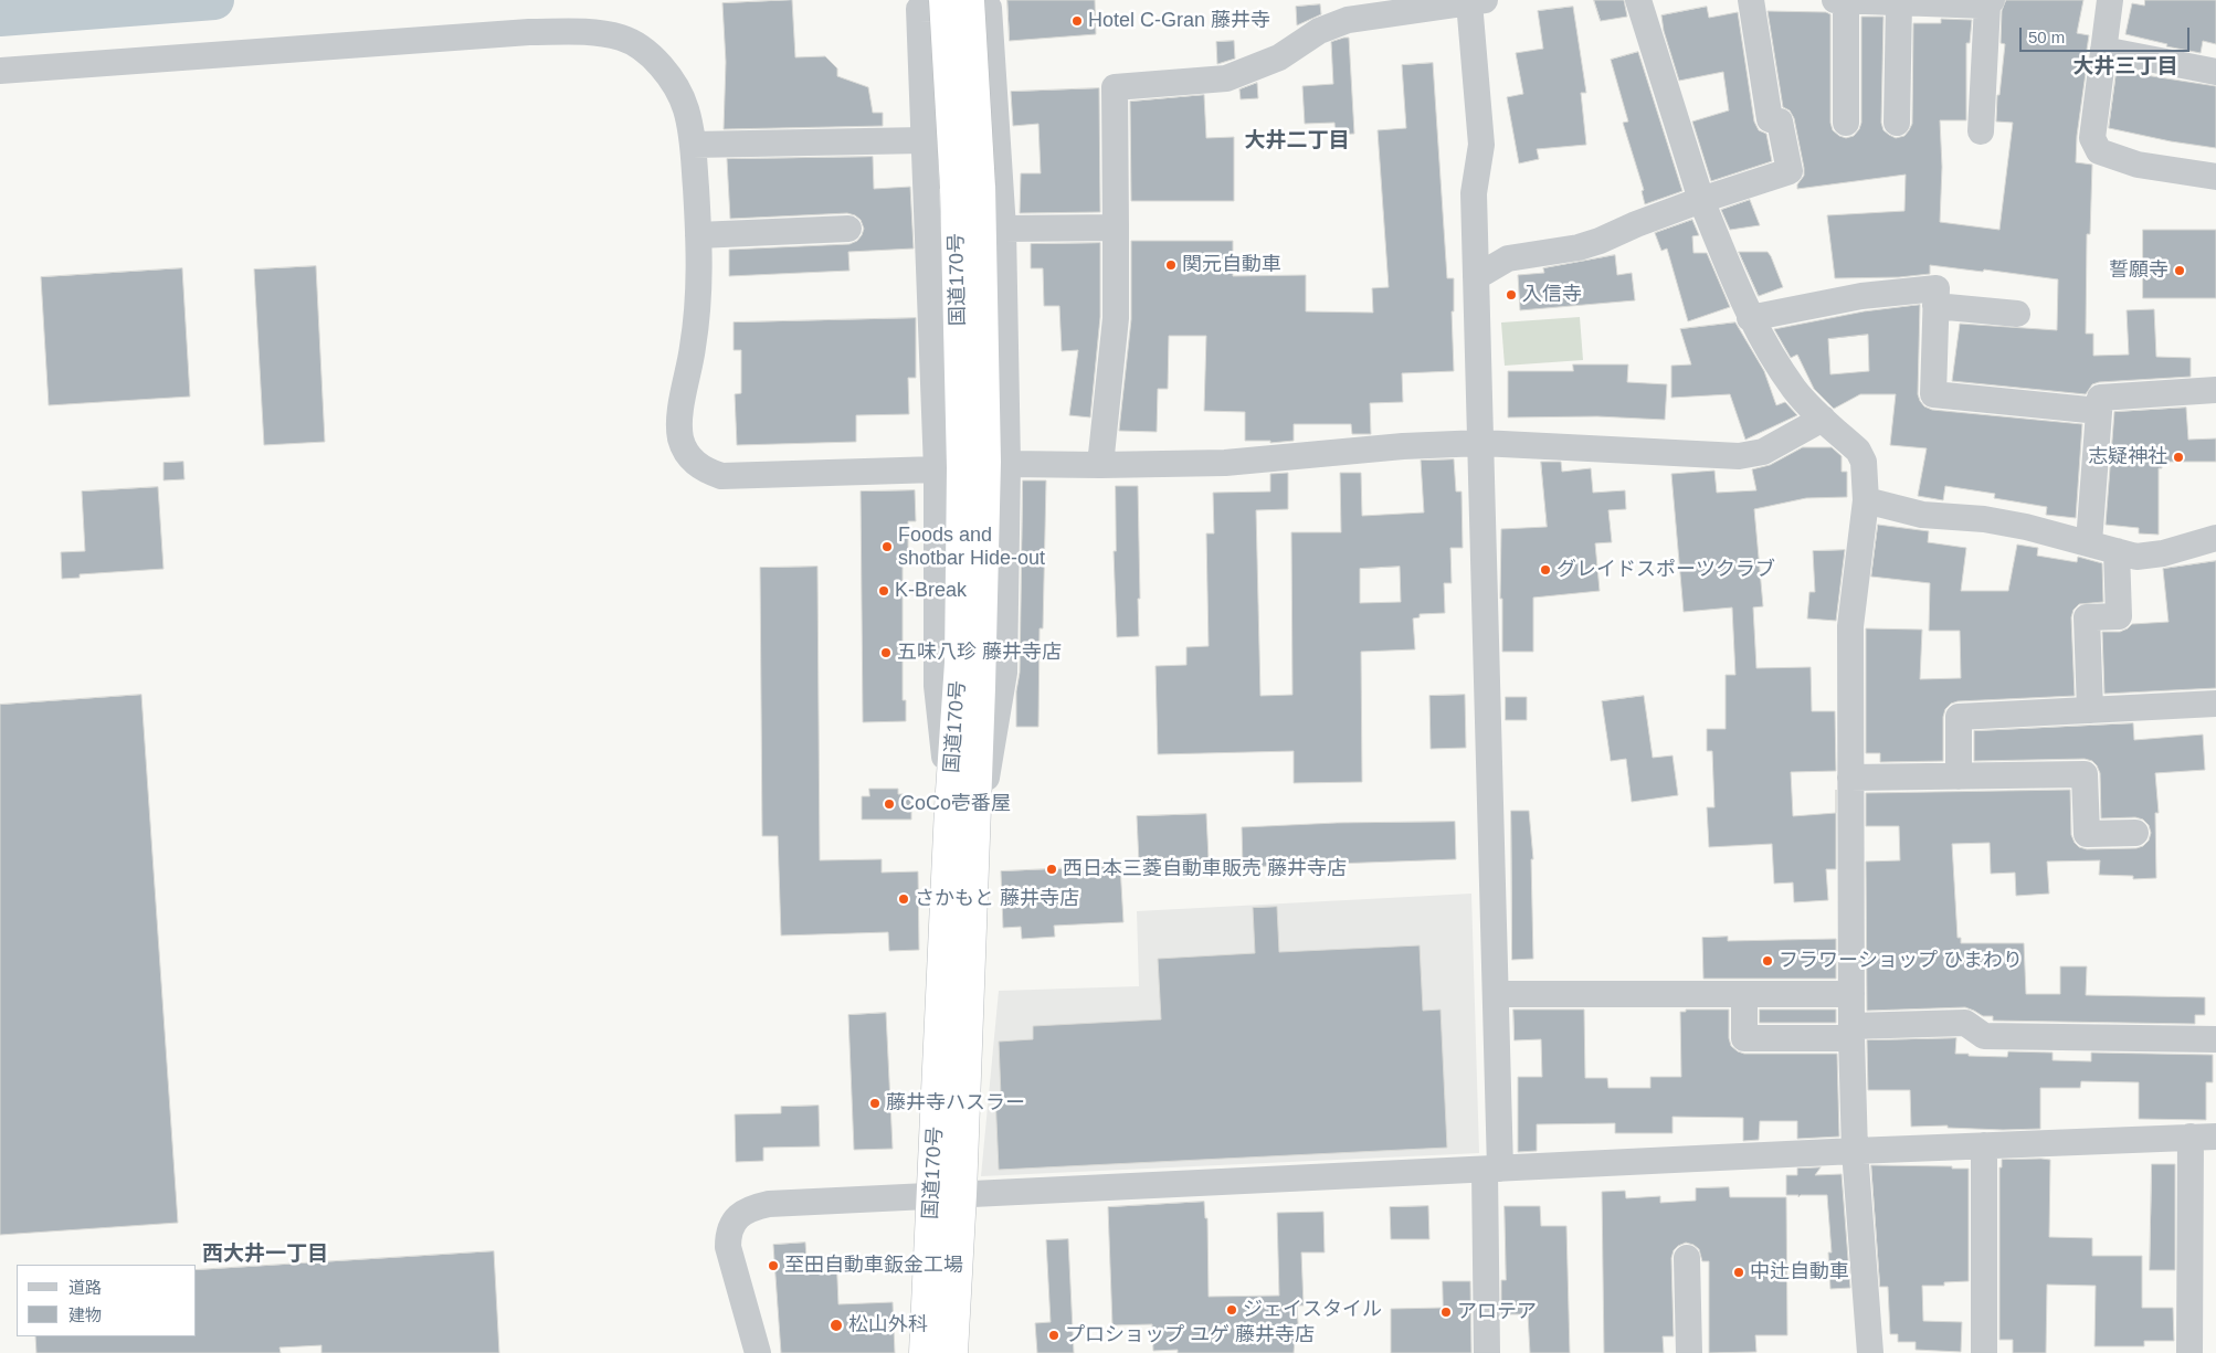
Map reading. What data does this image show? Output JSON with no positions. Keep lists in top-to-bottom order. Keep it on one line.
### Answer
{"streets":{"highway":["国道170号"]},"districts":["大井三丁目","大井二丁目","西大井一丁目"],"places":["Hotel C-Gran 藤井寺","関元自動車","誓願寺","入信寺","志疑神社","Foods and shotbar Hide-out","グレイドスポーツクラブ","K-Break","五味八珍 藤井寺店","CoCo壱番屋","西日本三菱自動車販売 藤井寺店","さかもと 藤井寺店","フラワーショップ ひまわり","藤井寺ハスラー","至田自動車鈑金工場","中辻自動車","ジェイスタイル","アロテア","松山外科","プロショップ ユゲ 藤井寺店"],"legend":["道路","建物"],"scale_bar":"50 m"}
